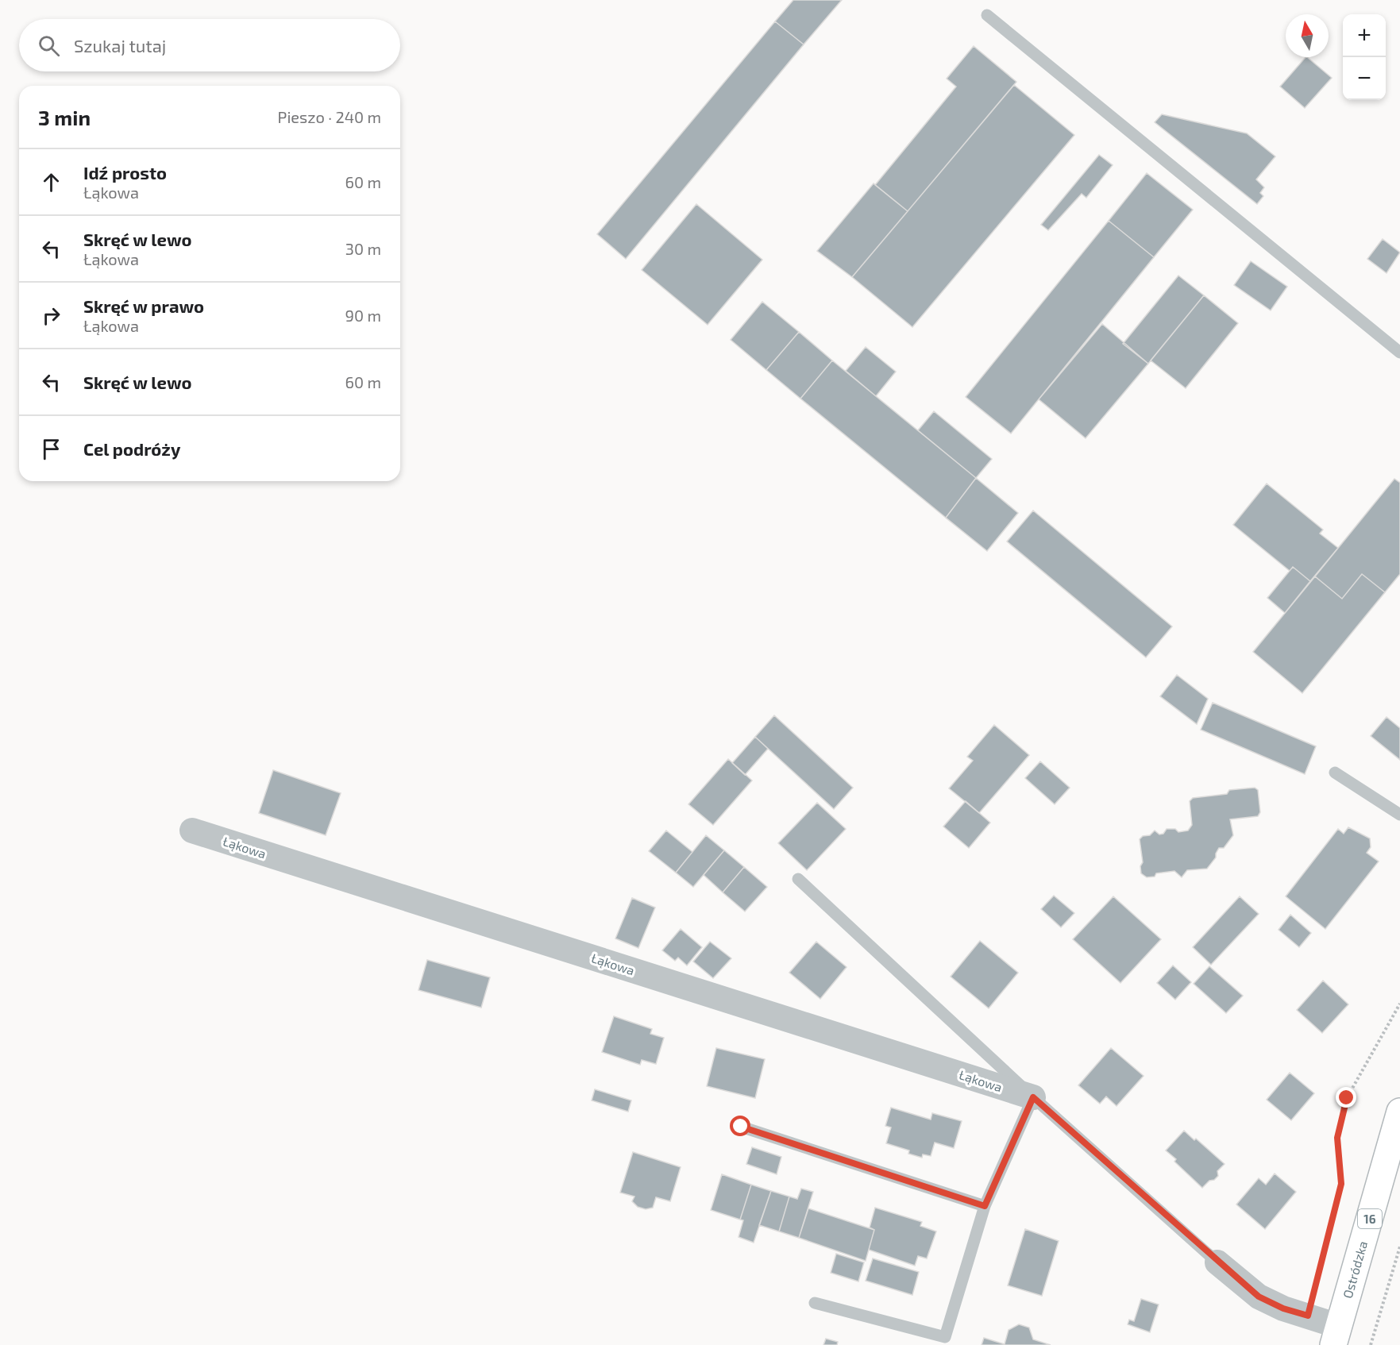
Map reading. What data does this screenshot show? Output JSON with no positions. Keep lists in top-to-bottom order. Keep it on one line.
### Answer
{"streets":{"main road":["16","Ostródzka"],"street":["Łąkowa"]},"crossings":[["Łąkowa","Ostródzka"]],"north":"top","page":{"map_buttons":["+","−"],"search":"Szukaj tutaj","heading":["3 min","Pieszo · 240 m"],"list":[["Idź prosto","Łąkowa","60 m"],["Skręć w lewo","Łąkowa","30 m"],["Skręć w prawo","Łąkowa","90 m"],["Skręć w lewo","60 m"],"Cel podróży"]}}
